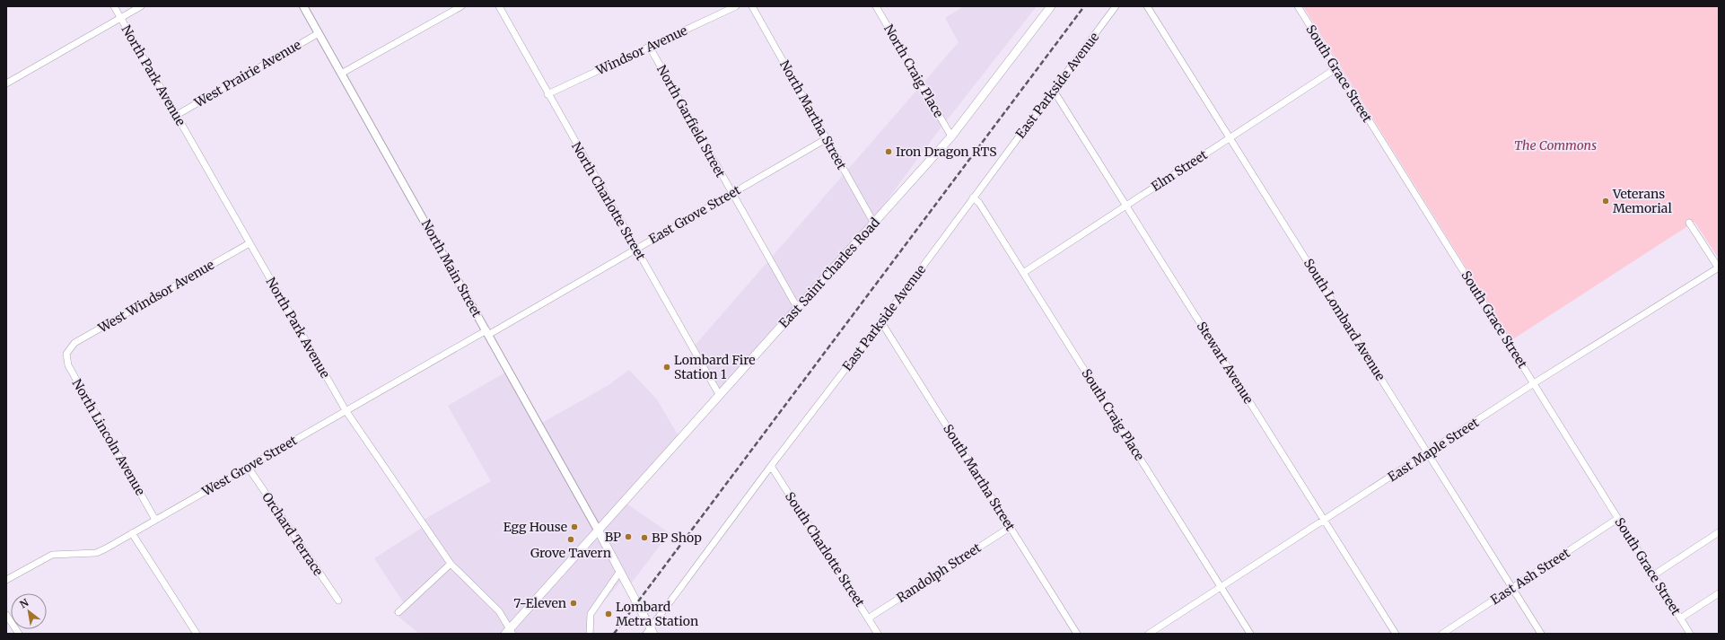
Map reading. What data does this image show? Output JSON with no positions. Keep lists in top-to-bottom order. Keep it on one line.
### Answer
{"streets":{"main road":["East Saint Charles Road"],"street":["Windsor Avenue","North Craig Place","West Prairie Avenue","South Grace Street","North Park Avenue","East Parkside Avenue","North Martha Street","North Garfield Street","Elm Street","North Charlotte Street","East Grove Street","North Main Street","West Windsor Avenue","South Lombard Avenue","Stewart Avenue","South Craig Place","North Lincoln Avenue","East Maple Street","West Grove Street","South Martha Street","Orchard Terrace","South Charlotte Street","Randolph Street","East Ash Street"]},"crossings":[["Windsor Avenue","North Garfield Street"],["Windsor Avenue","North Charlotte Street"],["North Craig Place","East Saint Charles Road"],["West Prairie Avenue","North Park Avenue"],["West Prairie Avenue","North Main Street"],["South Grace Street","Elm Street"],["South Grace Street","East Maple Street"],["South Grace Street","East Ash Street"],["North Park Avenue","East Saint Charles Road"],["North Park Avenue","West Windsor Avenue"],["North Park Avenue","West Grove Street"],["East Parkside Avenue","Stewart Avenue"],["East Parkside Avenue","South Craig Place"],["East Parkside Avenue","South Martha Street"],["East Parkside Avenue","South Charlotte Street"],["North Martha Street","East Grove Street"],["North Martha Street","East Saint Charles Road"],["North Garfield Street","East Grove Street"],["North Garfield Street","East Saint Charles Road"],["Elm Street","South Lombard Avenue"],["Elm Street","Stewart Avenue"],["Elm Street","South Craig Place"],["North Charlotte Street","East Grove Street"],["North Charlotte Street","East Saint Charles Road"],["East Grove Street","North Main Street"],["East Grove Street","West Grove Street"],["North Main Street","East Saint Charles Road"],["North Main Street","West Grove Street"],["West Windsor Avenue","North Lincoln Avenue"],["South Lombard Avenue","East Maple Street"],["South Lombard Avenue","East Ash Street"],["Stewart Avenue","East Maple Street"],["South Craig Place","East Maple Street"],["North Lincoln Avenue","West Grove Street"],["West Grove Street","Orchard Terrace"],["South Martha Street","Randolph Street"],["South Charlotte Street","Randolph Street"]],"parks":["The Commons"],"places":["Iron Dragon RTS","Veterans Memorial","Lombard Fire Station 1","Egg House","BP","BP Shop","Grove Tavern","7-Eleven","Lombard Metra Station"],"north":"top left"}
